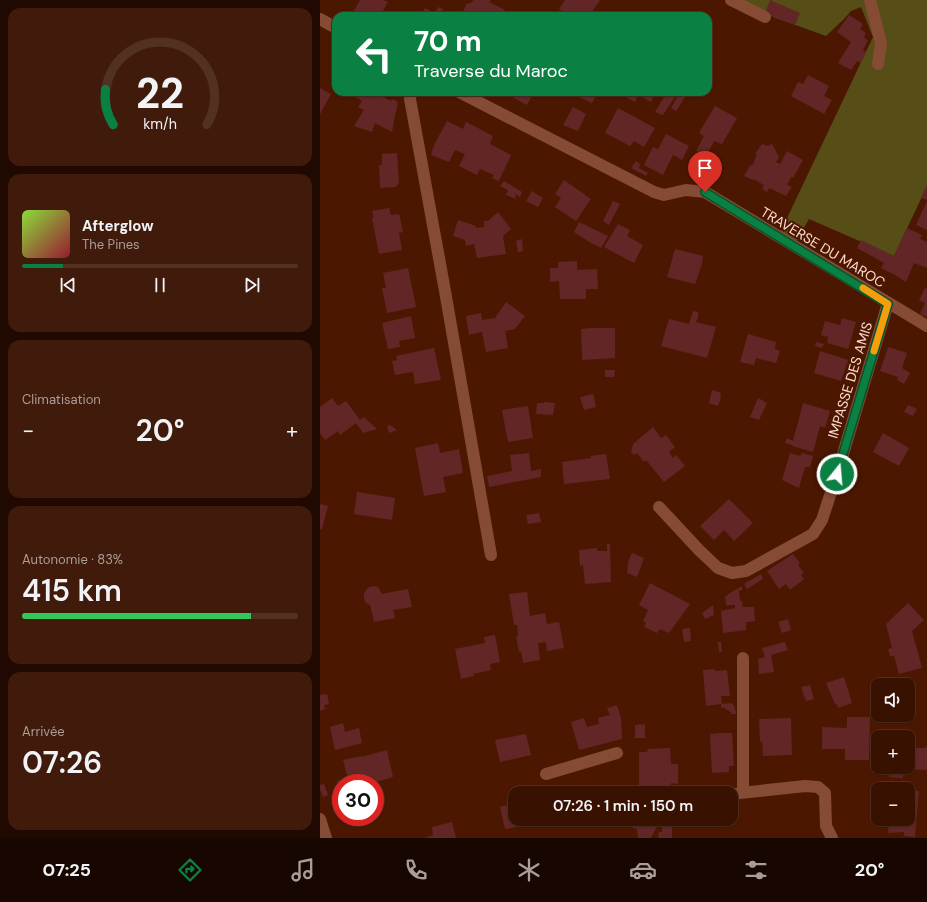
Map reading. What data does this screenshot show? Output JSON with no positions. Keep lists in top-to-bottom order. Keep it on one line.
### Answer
{"streets":{"street":["TRAVERSE DU MAROC","IMPASSE DES AMIS"]},"crossings":[["TRAVERSE DU MAROC","IMPASSE DES AMIS"]],"page":{"turn":["70 m","Traverse du Maroc"],"song":["Afterglow","The Pines"],"tile":["Climatisation",["Autonomie · 83%","415 km"],["Arrivée","07:26"]],"heat":["−","20°","+"],"map_buttons":["+","−"],"limit":"30","trip":"07:26 · 1 min · 150 m","tabs":["07:25","20°"],"gauge":["22","km/h"]}}
